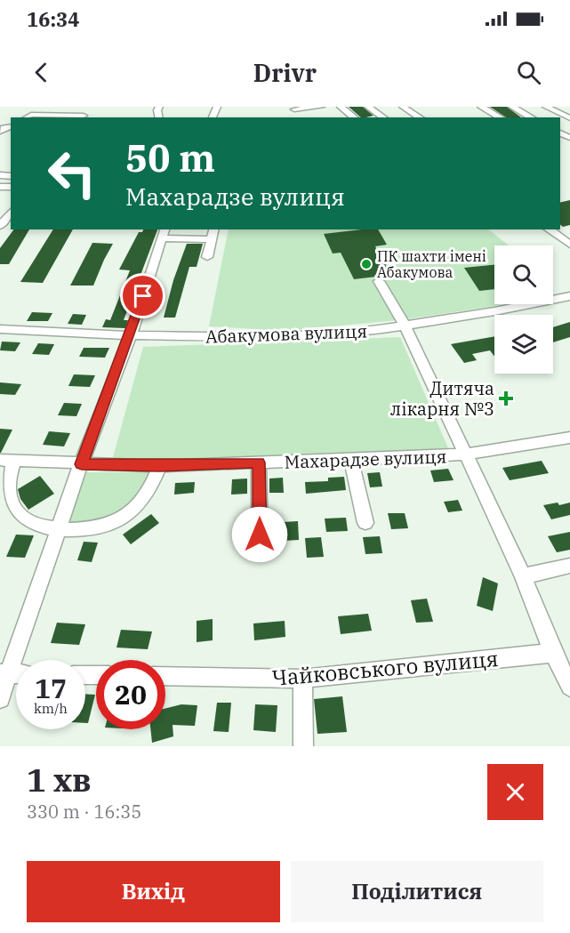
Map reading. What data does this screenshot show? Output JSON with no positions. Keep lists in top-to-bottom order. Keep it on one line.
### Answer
{"streets":{"street":["Абакумова вулиця","Махарадзе вулиця","Чайковського вулиця"]},"places":{"other":["ПК шахти імені Абакумова"],"health":["Дитяча лікарня №3"]},"page":{"status":"16:34","header":"Drivr","turn":["50 m","Махарадзе вулиця"],"speed":"17 km/h","limit":"20","heading":["1 хв","330 m · 16:35"],"buttons":["Вихід","Поділитися"]}}
